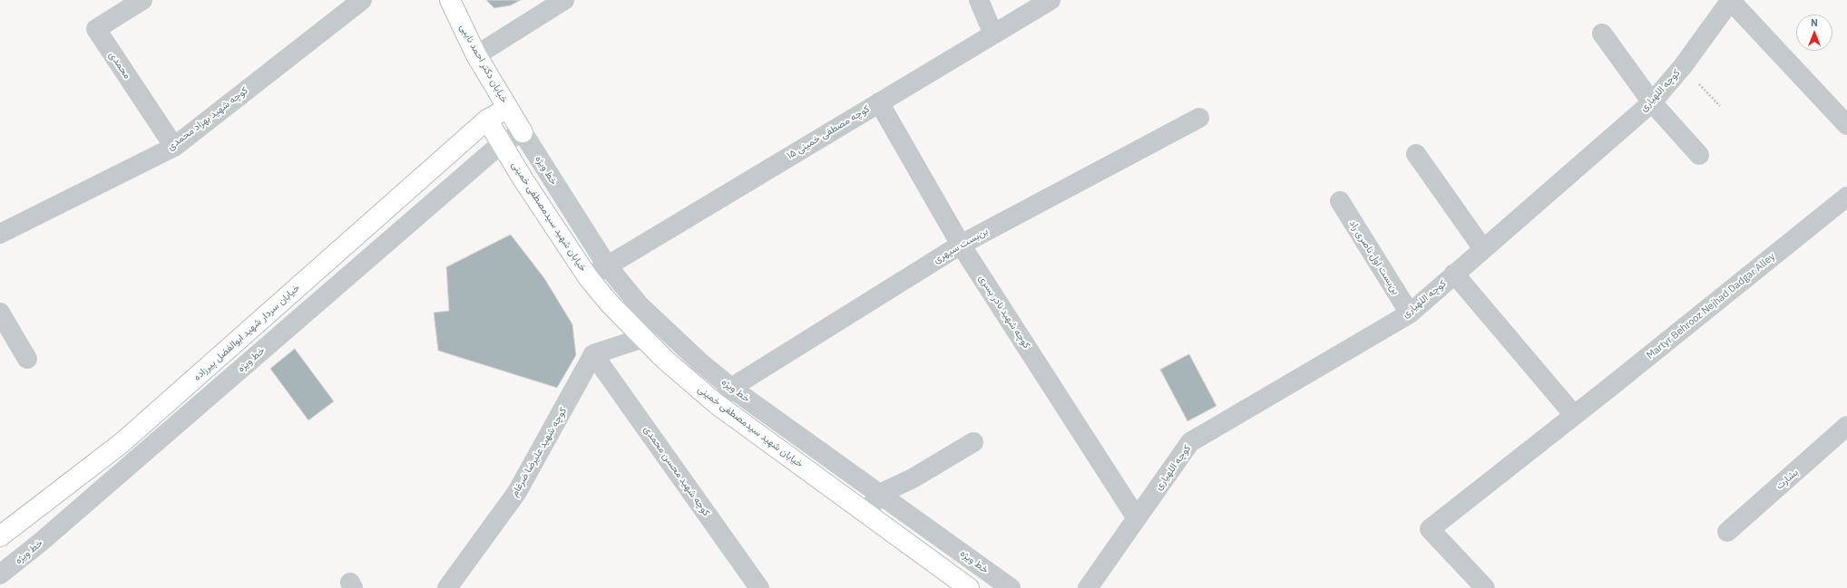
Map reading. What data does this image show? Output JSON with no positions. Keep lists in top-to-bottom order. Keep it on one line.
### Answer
{"streets":{"main road":["خیابان دکتر احمد نایبی","خیابان شهید سیدمصطفی خمینی","خیابان سردار شهید ابوالفضل پیرزاده"],"street":["محمدی","کوچه اللهیاری","کوچه شهید بهزاد محمدی","کوچه مصطفی خمینی ۱۵","خط ویژه","بن‌بست سپهری","بن‌بست اول ناصری راد","Martyr Behrooz Nejhad Dadgar Alley","کوچه شهید نادر یسری","کوچه شهید علیرضا ضرغام","کوچه شهید محسن محمدی","بشارت"]},"crossings":[["خیابان دکتر احمد نایبی","خط ویژه"],["خیابان دکتر احمد نایبی","خیابان سردار شهید ابوالفضل پیرزاده"],["محمدی","کوچه شهید بهزاد محمدی"],["کوچه اللهیاری","بن‌بست اول ناصری راد"],["کوچه اللهیاری","کوچه شهید نادر یسری"],["کوچه مصطفی خمینی ۱۵","خط ویژه"],["کوچه مصطفی خمینی ۱۵","خیابان شهید سیدمصطفی خمینی"],["کوچه مصطفی خمینی ۱۵","کوچه شهید نادر یسری"],["خط ویژه","خیابان شهید سیدمصطفی خمینی"],["خط ویژه","بن‌بست سپهری"],["خیابان شهید سیدمصطفی خمینی","بن‌بست سپهری"],["خیابان شهید سیدمصطفی خمینی","خیابان سردار شهید ابوالفضل پیرزاده"],["بن‌بست سپهری","کوچه شهید نادر یسری"],["کوچه شهید علیرضا ضرغام","کوچه شهید محسن محمدی"]],"north":"top"}
